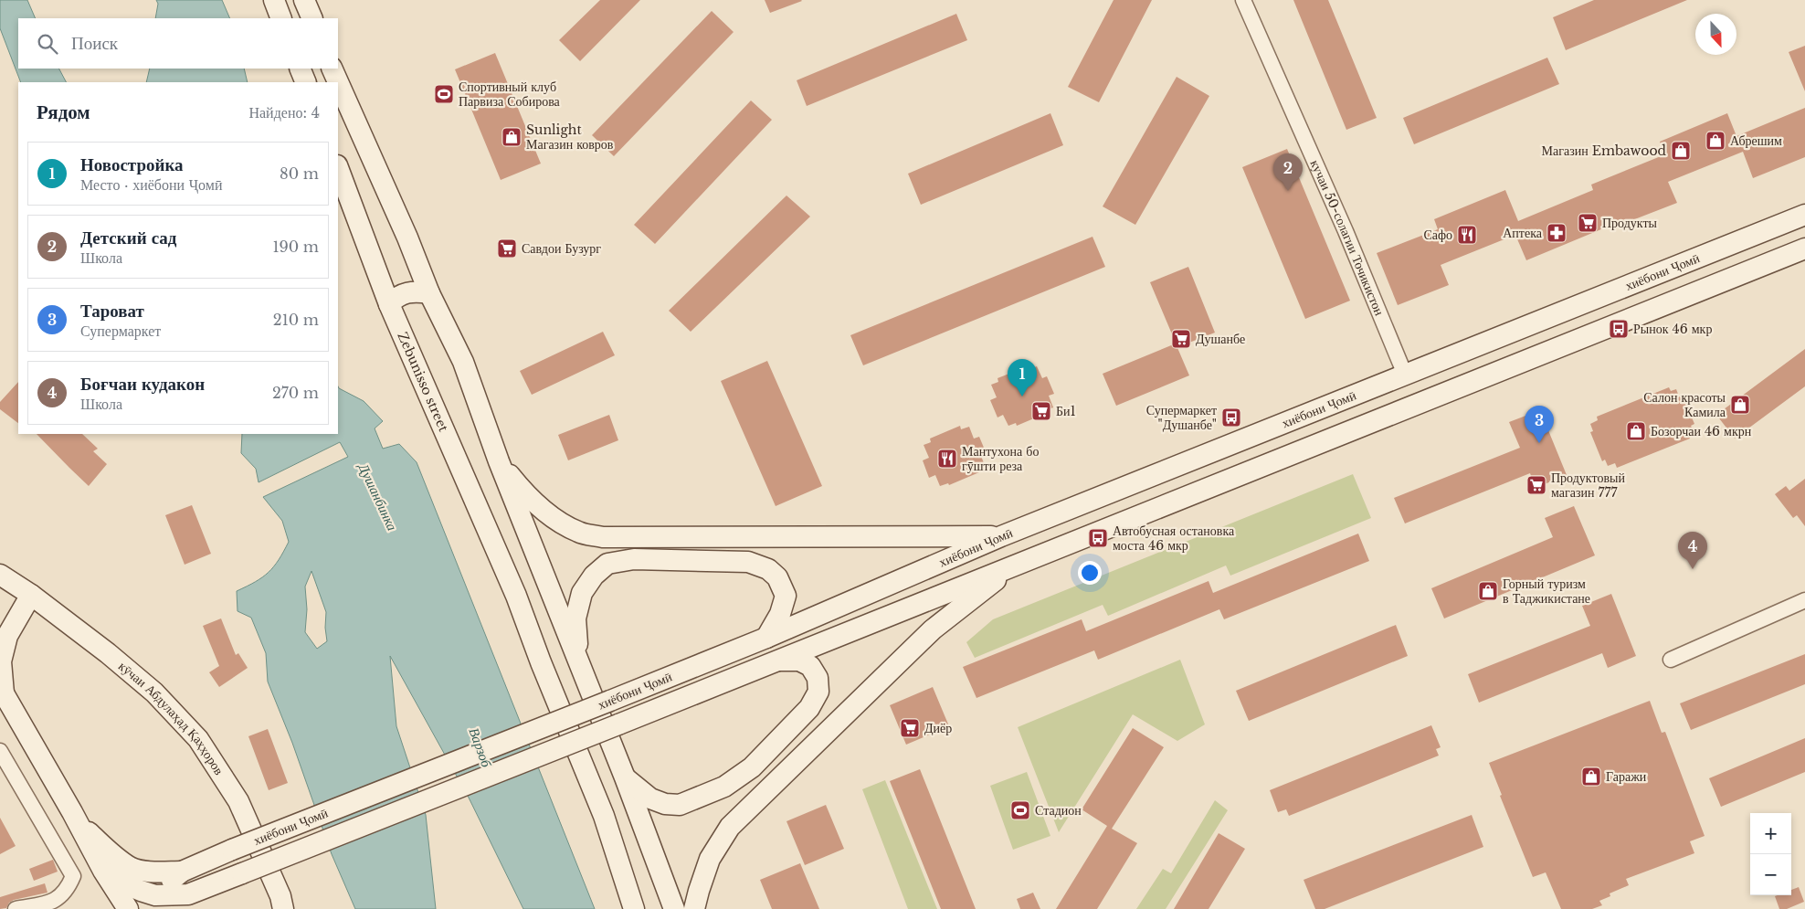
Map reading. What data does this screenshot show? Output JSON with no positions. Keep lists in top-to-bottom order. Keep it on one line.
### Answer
{"streets":{"main road":["хиёбони Ҷомӣ","Zebunisso street","кӯчаи Абдулаҳад Қаҳҳоров"],"street":["кучаи 50-солагии Точикистон"]},"crossings":[["кучаи 50-солагии Точикистон","хиёбони Ҷомӣ"]],"water":["Душанбинка","Варзоб"],"places":{"sports":["Спортивный клуб Парвиза Собирова","Стадион"],"shop":["Sunlight Магазин ковров","Абрешим","Магазин Embawood","Салон красоты Камила","Бозорчаи 46 мкрн","Горный туризм в Таджикистане","Гаражи"],"supermarket":["Продукты","Савдои Бузург","Душанбе","Би1","Продуктовый магазин 777","Диёр"],"pharmacy":["Аптека"],"restaurant":["Сафо","Мантухона бо гӯшти реза"],"bus stop":["Рынок 46 мкр","Супермаркет \"Душанбе\"","Автобусная остановка моста 46 мкр"]},"north":"bottom","page":{"search":"Поиск","heading":["Рядом","Найдено: 4"],"list":[{"mark":"1","name":"Новостройка","note":"Место · хиёбони Ҷомӣ","value":"80 m"},{"mark":"2","name":"Детский сад","note":"Школа","value":"190 m"},{"mark":"3","name":"Тароват","note":"Супермаркет","value":"210 m"},{"mark":"4","name":"Боғчаи кудакон","note":"Школа","value":"270 m"}],"pins":["2","1","3","4"],"map_buttons":["+","−"]}}
